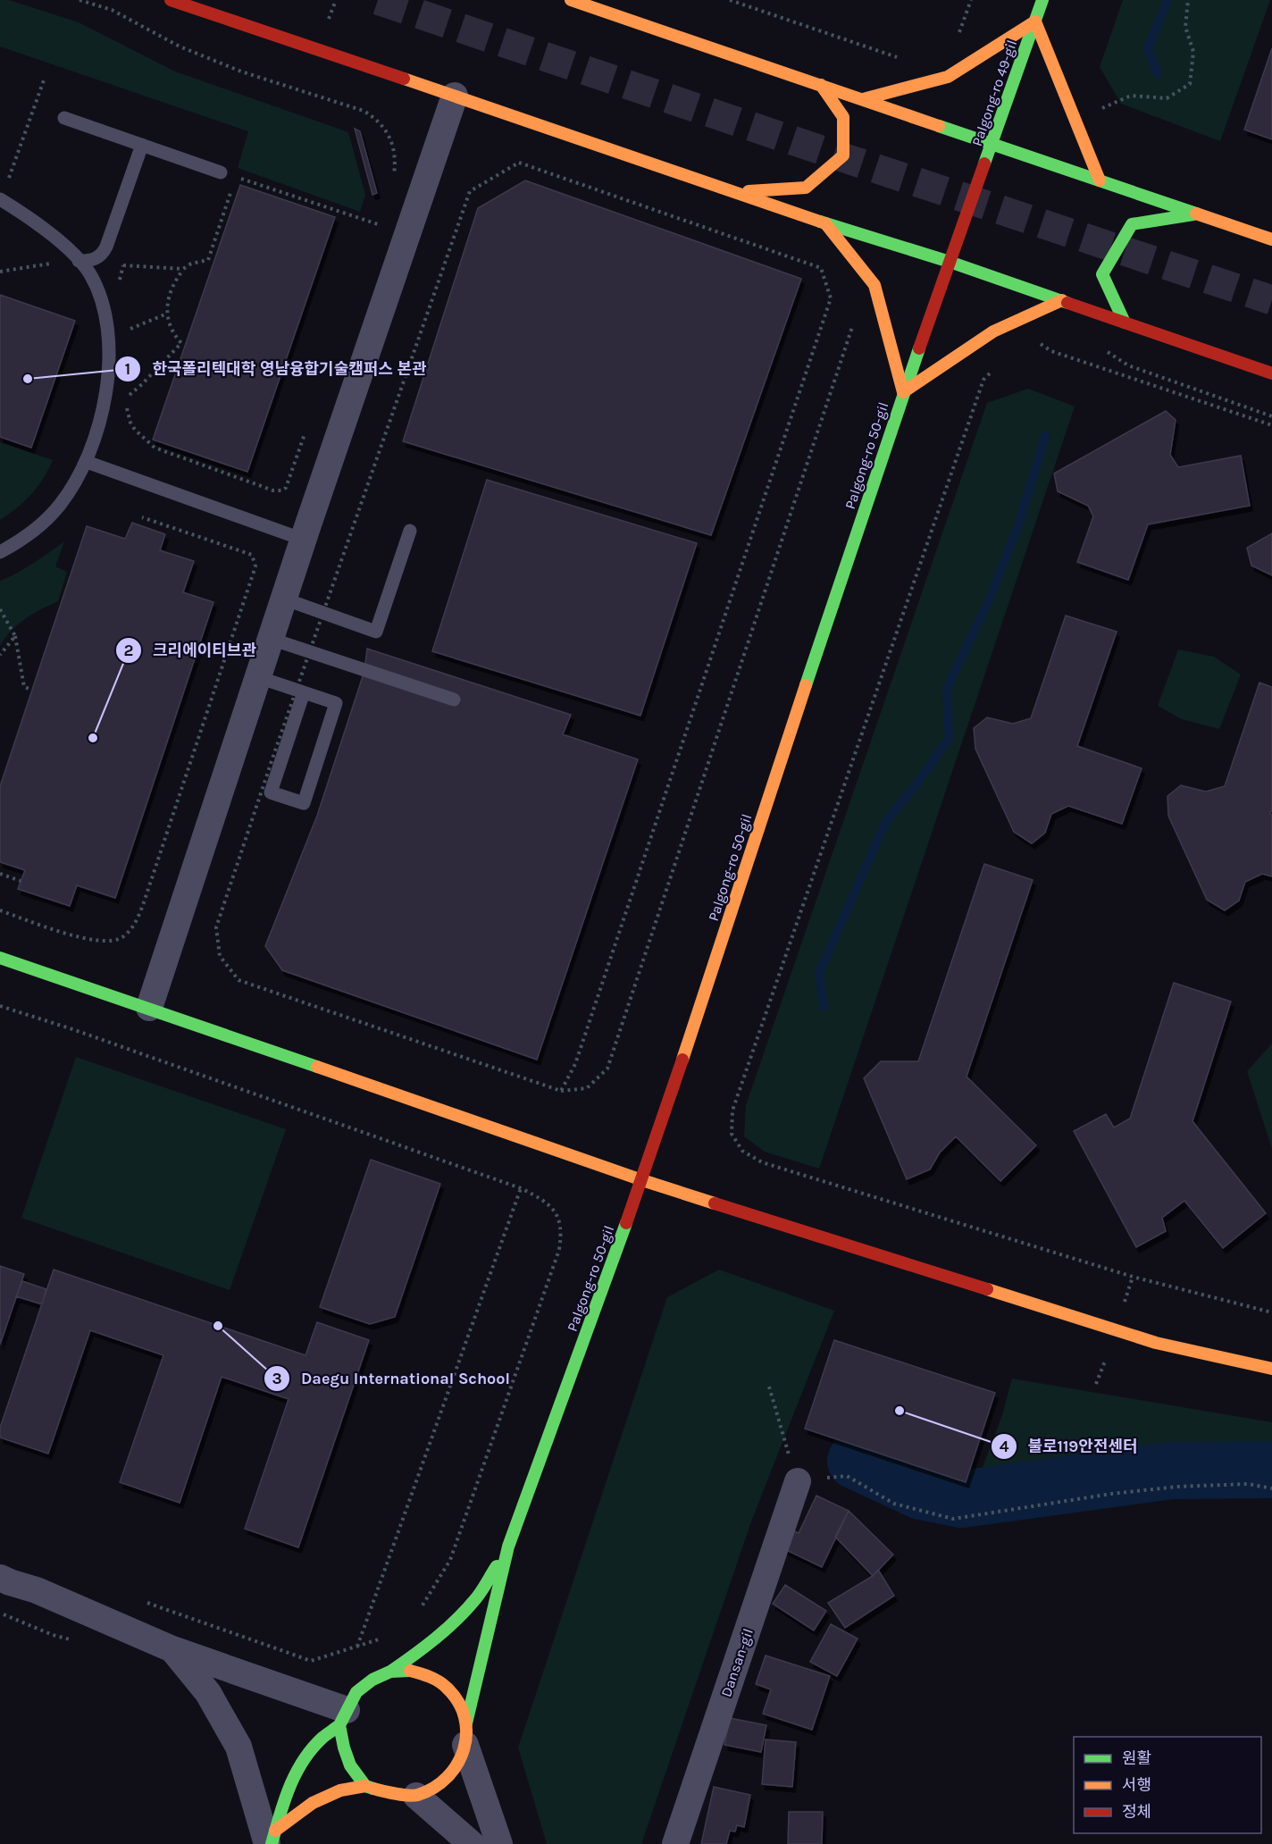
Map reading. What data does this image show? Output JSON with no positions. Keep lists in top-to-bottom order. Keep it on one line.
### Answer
{"streets":{"main road":["Palgong-ro 49-gil","Palgong-ro 50-gil"],"street":["Dansan-gil"]},"crossings":[["Palgong-ro 49-gil","Palgong-ro 50-gil"]],"places":["한국폴리텍대학 영남융합기술캠퍼스 본관","크리에이티브관","Daegu International School","불로119안전센터"],"legend":["원활","서행","정체"]}
